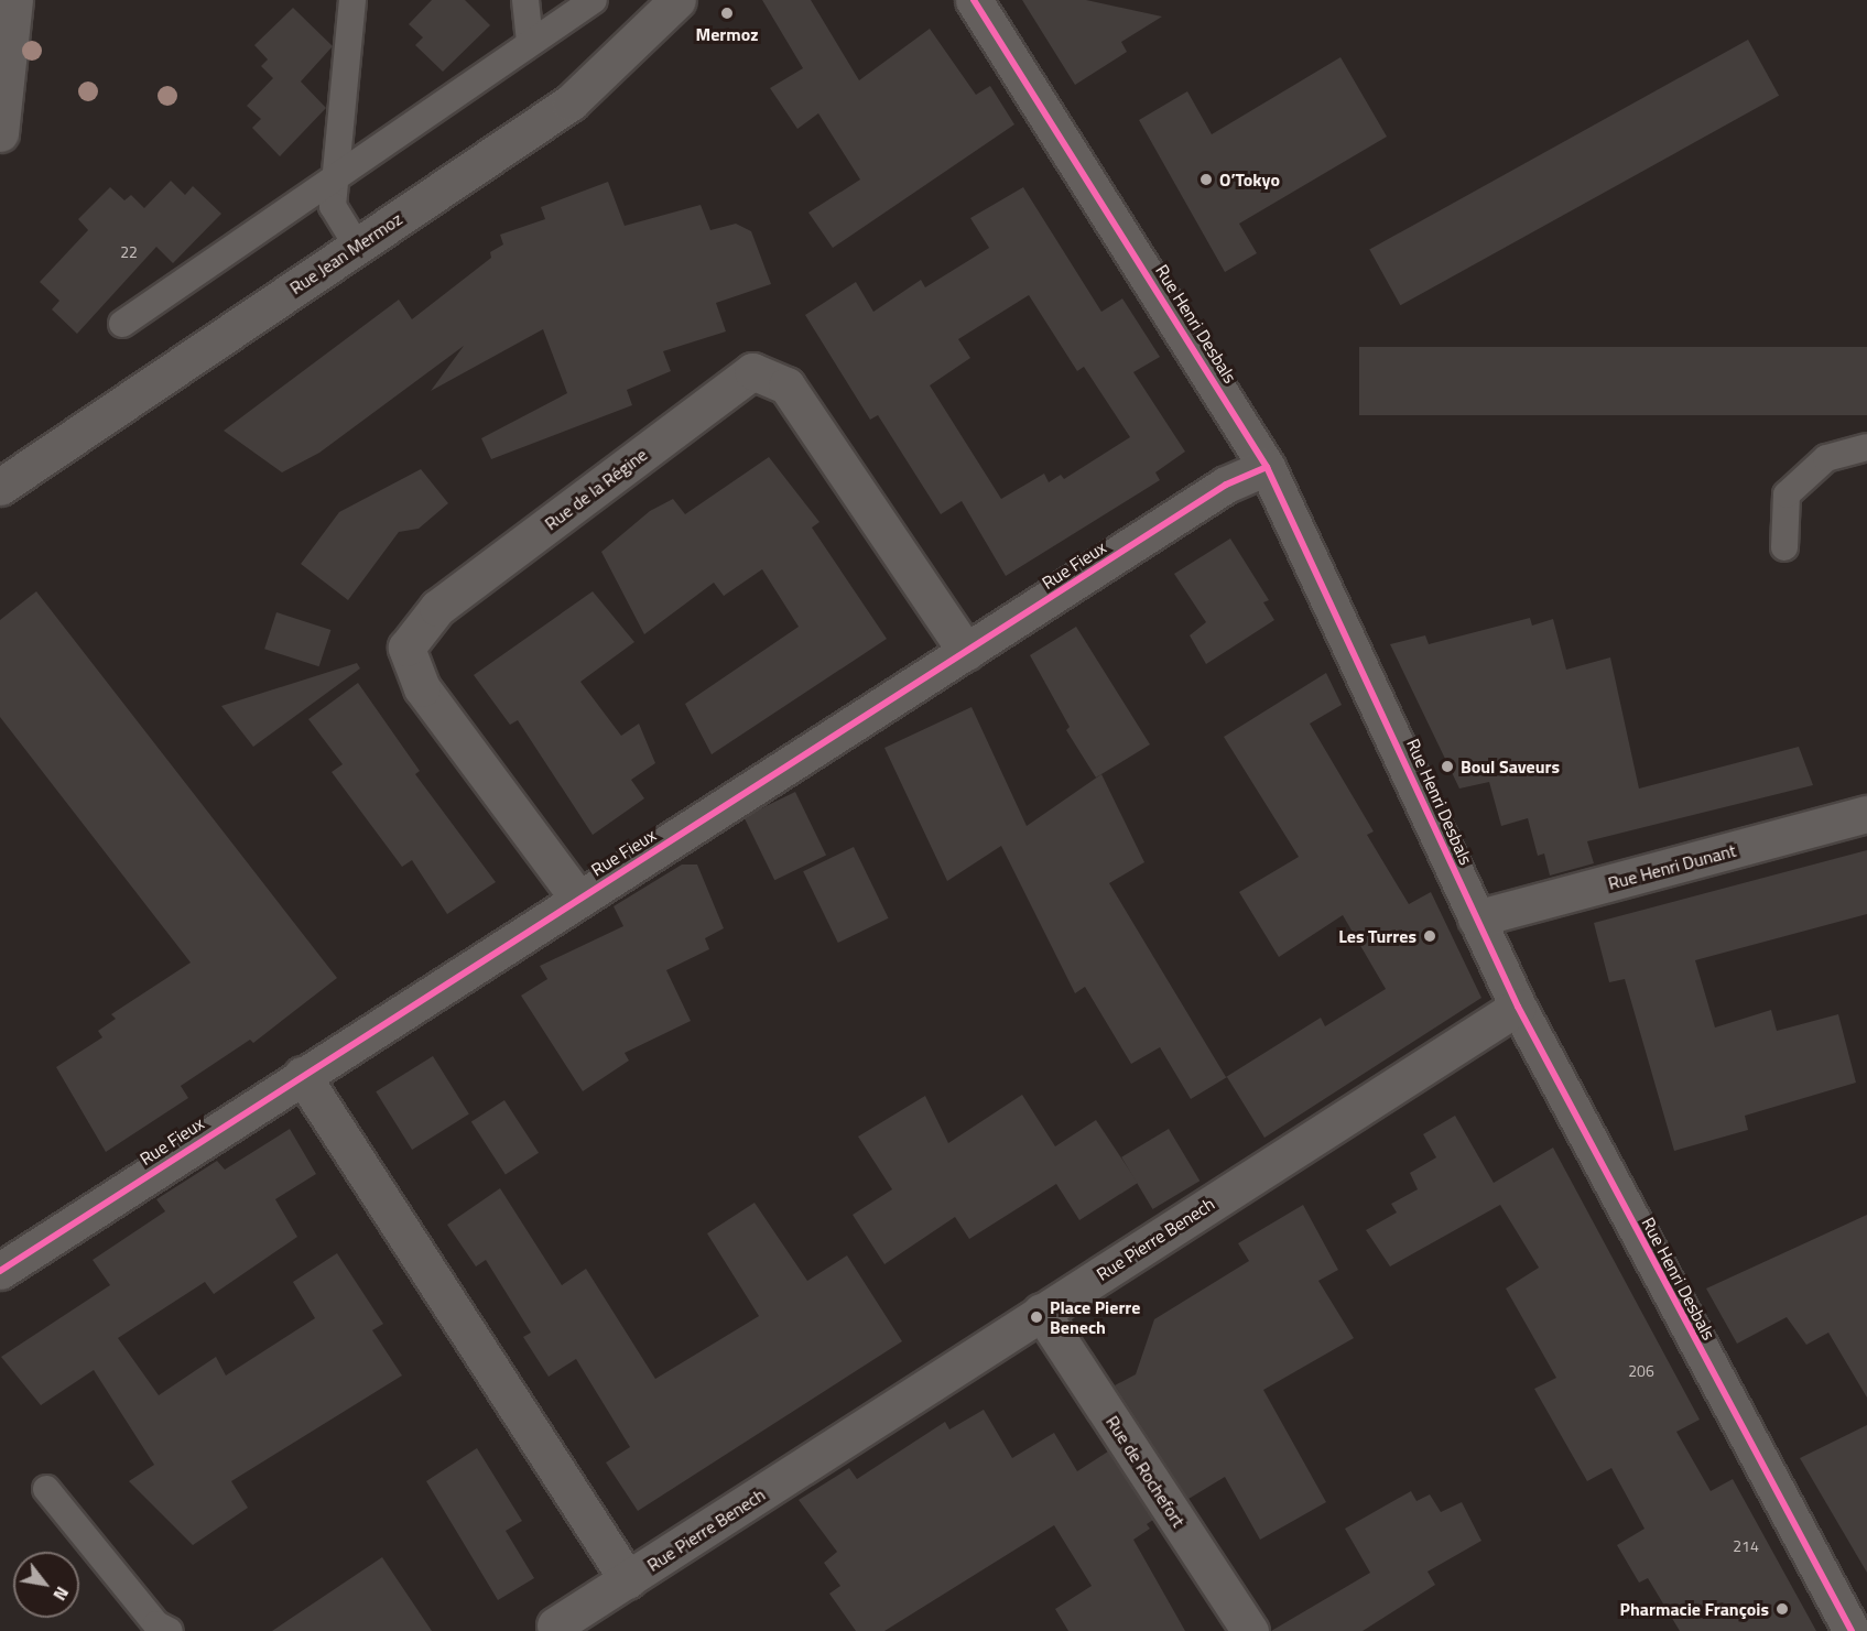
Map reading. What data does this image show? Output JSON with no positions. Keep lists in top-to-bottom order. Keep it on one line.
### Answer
{"streets":{"street":["Rue Jean Mermoz","Rue Henri Desbals","Rue de la Régine","Rue Fieux","Rue Henri Dunant","Rue Pierre Benech","Rue de Rochefort"]},"crossings":[["Rue Henri Desbals","Rue Fieux"],["Rue Henri Desbals","Rue Henri Dunant"],["Rue Henri Desbals","Rue Pierre Benech"],["Rue de la Régine","Rue Fieux"],["Rue Fieux","Rue Pierre Benech"],["Rue Pierre Benech","Rue de Rochefort"]],"places":["Mermoz","O’Tokyo","Boul Saveurs","Les Turres","Place Pierre Benech","Pharmacie François"],"house_numbers":["22","206","214"],"north":"bottom right"}
